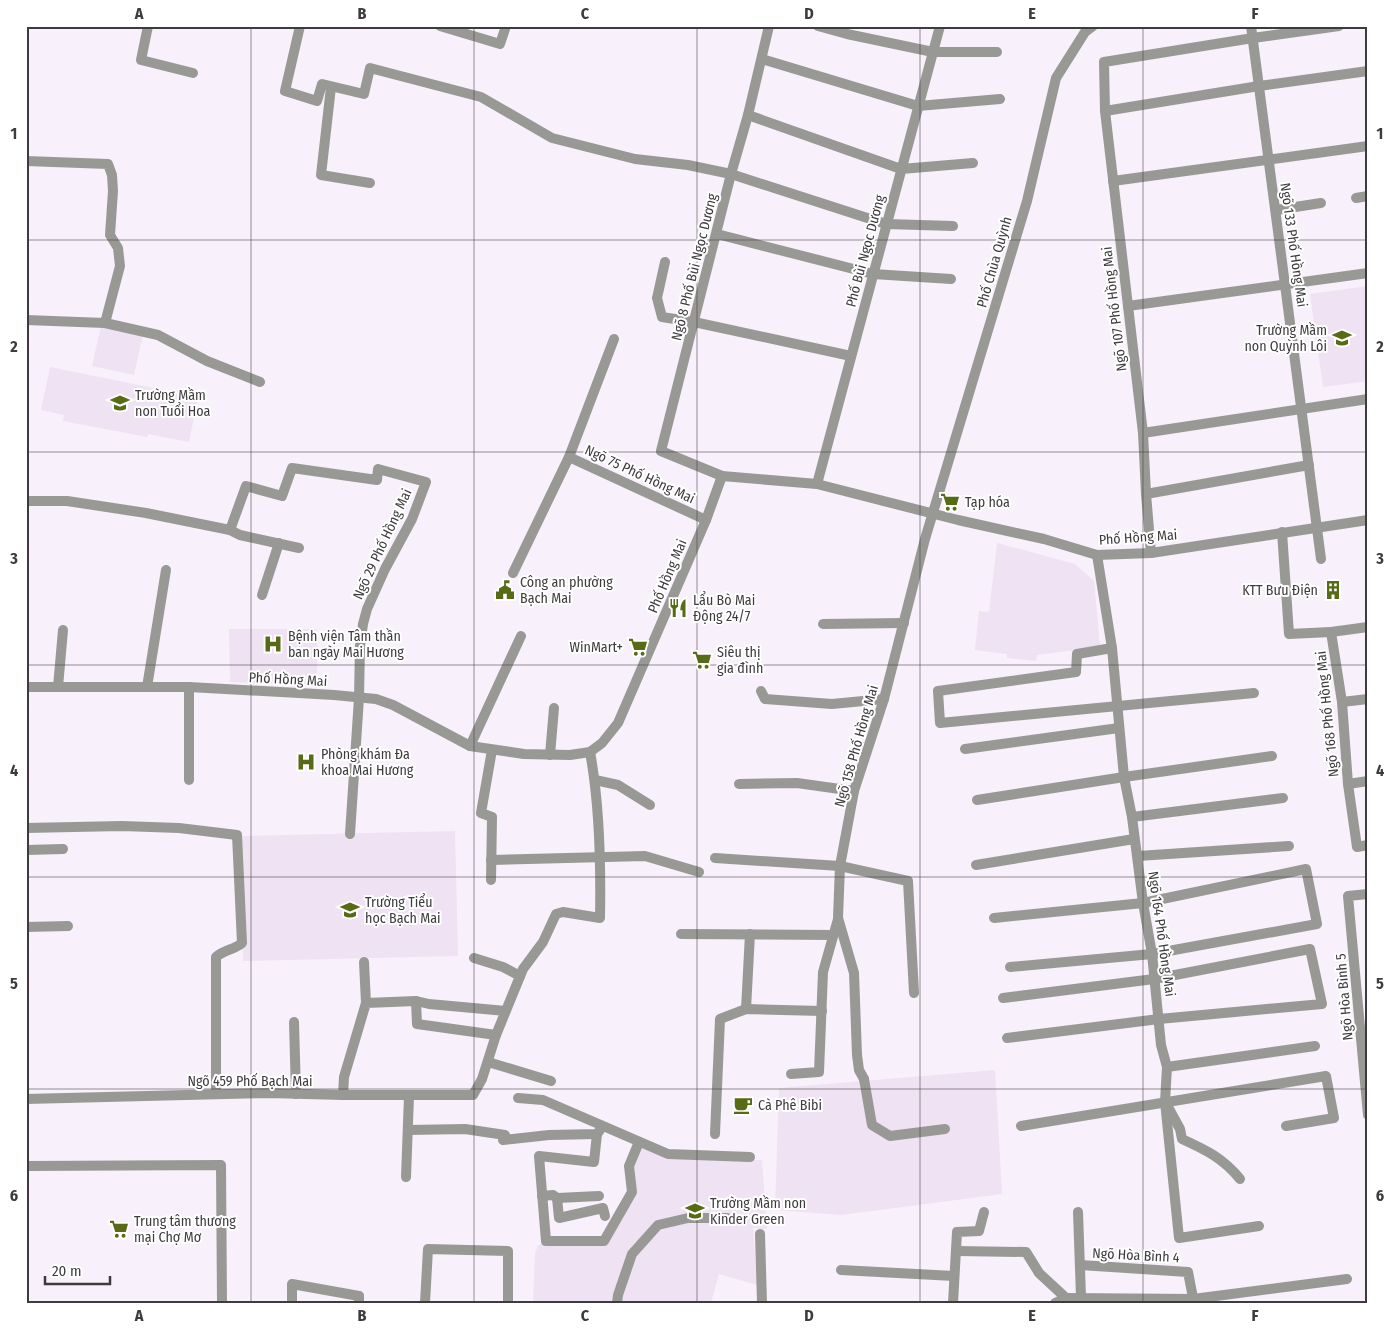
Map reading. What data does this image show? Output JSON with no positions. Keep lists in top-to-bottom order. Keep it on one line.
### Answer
{"streets":{"street":["Ngõ 133 Phố Hồng Mai","Phố Bùi Ngọc Dương","Phố Chùa Quỳnh","Ngõ 8 Phố Bùi Ngọc Dương","Ngõ 107 Phố Hồng Mai","Ngõ 75 Phố Hồng Mai","Phố Hồng Mai","Ngõ 29 Phố Hồng Mai","Ngõ 168 Phố Hồng Mai","Ngõ 158 Phố Hồng Mai","Ngõ 164 Phố Hồng Mai","Ngõ Hòa Bình 5","Ngõ 459 Phố Bạch Mai","Ngõ Hòa Bình 4"]},"crossings":[["Ngõ 133 Phố Hồng Mai","Ngõ 107 Phố Hồng Mai"],["Ngõ 133 Phố Hồng Mai","Phố Hồng Mai"],["Phố Bùi Ngọc Dương","Phố Hồng Mai"],["Phố Chùa Quỳnh","Phố Hồng Mai"],["Phố Chùa Quỳnh","Ngõ 158 Phố Hồng Mai"],["Ngõ 8 Phố Bùi Ngọc Dương","Phố Hồng Mai"],["Ngõ 107 Phố Hồng Mai","Phố Hồng Mai"],["Ngõ 75 Phố Hồng Mai","Phố Hồng Mai"],["Phố Hồng Mai","Ngõ 29 Phố Hồng Mai"],["Phố Hồng Mai","Ngõ 168 Phố Hồng Mai"],["Phố Hồng Mai","Ngõ 158 Phố Hồng Mai"],["Phố Hồng Mai","Ngõ 164 Phố Hồng Mai"]],"places":{"school or university":["Trường Mầm non Quỳnh Lôi","Trường Mầm non Tuổi Hoa","Trường Tiểu học Bạch Mai","Trường Mầm non Kinder Green"],"supermarket":["Tạp hóa","WinMart+","Siêu thị gia đình","Trung tâm thương mại Chợ Mơ"],"public building":["Công an phường Bạch Mai"],"building":["KTT Bưu Điện"],"restaurant":["Lẩu Bò Mai Động 24/7"],"hospital":["Bệnh viện Tâm thần ban ngày Mai Hương","Phòng khám Đa khoa Mai Hương"],"cafe":["Cà Phê Bibi"]},"scale_bar":"20 m","grid":{"columns":["A","B","C","D","E","F"],"rows":["1","2","3","4","5","6"]}}
